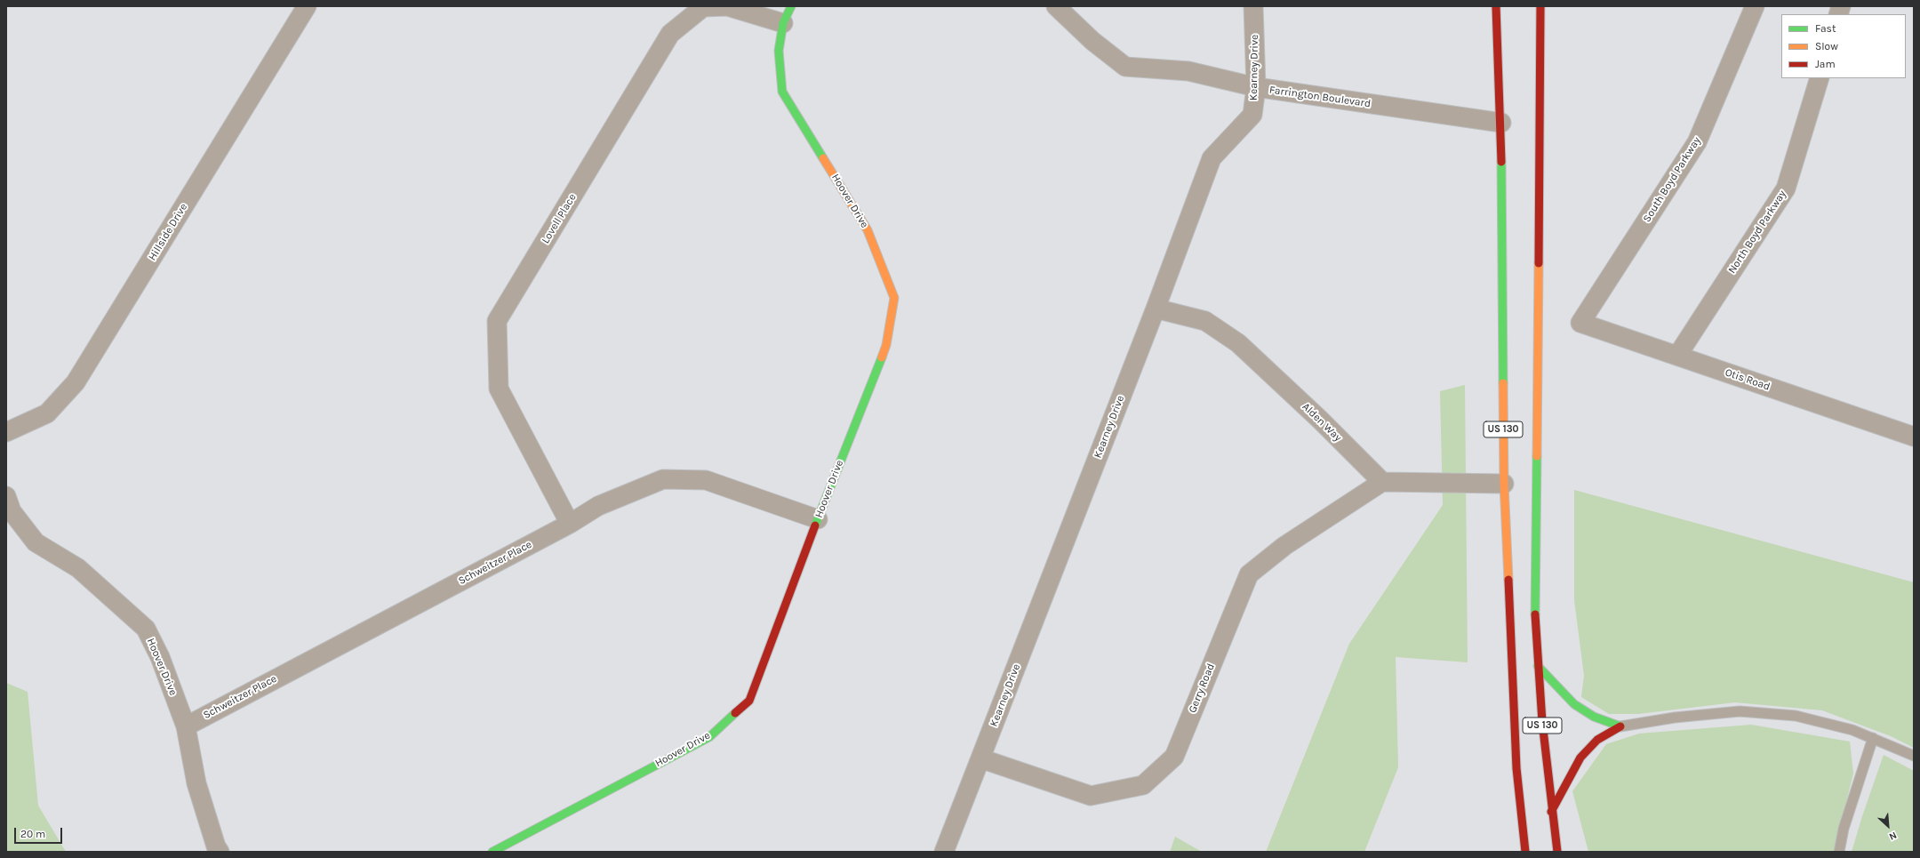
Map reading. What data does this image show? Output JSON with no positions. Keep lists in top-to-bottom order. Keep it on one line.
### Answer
{"streets":{"main road":["Hoover Drive","US 130"],"street":["Kearney Drive","Farrington Boulevard","South Boyd Parkway","Lovell Place","Hillside Drive","North Boyd Parkway","Otis Road","Alden Way","Schweitzer Place","Gerry Road"]},"crossings":[["Kearney Drive","Farrington Boulevard"],["Kearney Drive","Alden Way"],["Kearney Drive","Gerry Road"],["Farrington Boulevard","US 130"],["South Boyd Parkway","Otis Road"],["Hoover Drive","Lovell Place"],["Hoover Drive","Schweitzer Place"],["Lovell Place","Schweitzer Place"],["North Boyd Parkway","Otis Road"],["Alden Way","Gerry Road"]],"legend":["Fast","Slow","Jam"],"scale_bar":"20 m","north":"bottom right"}
